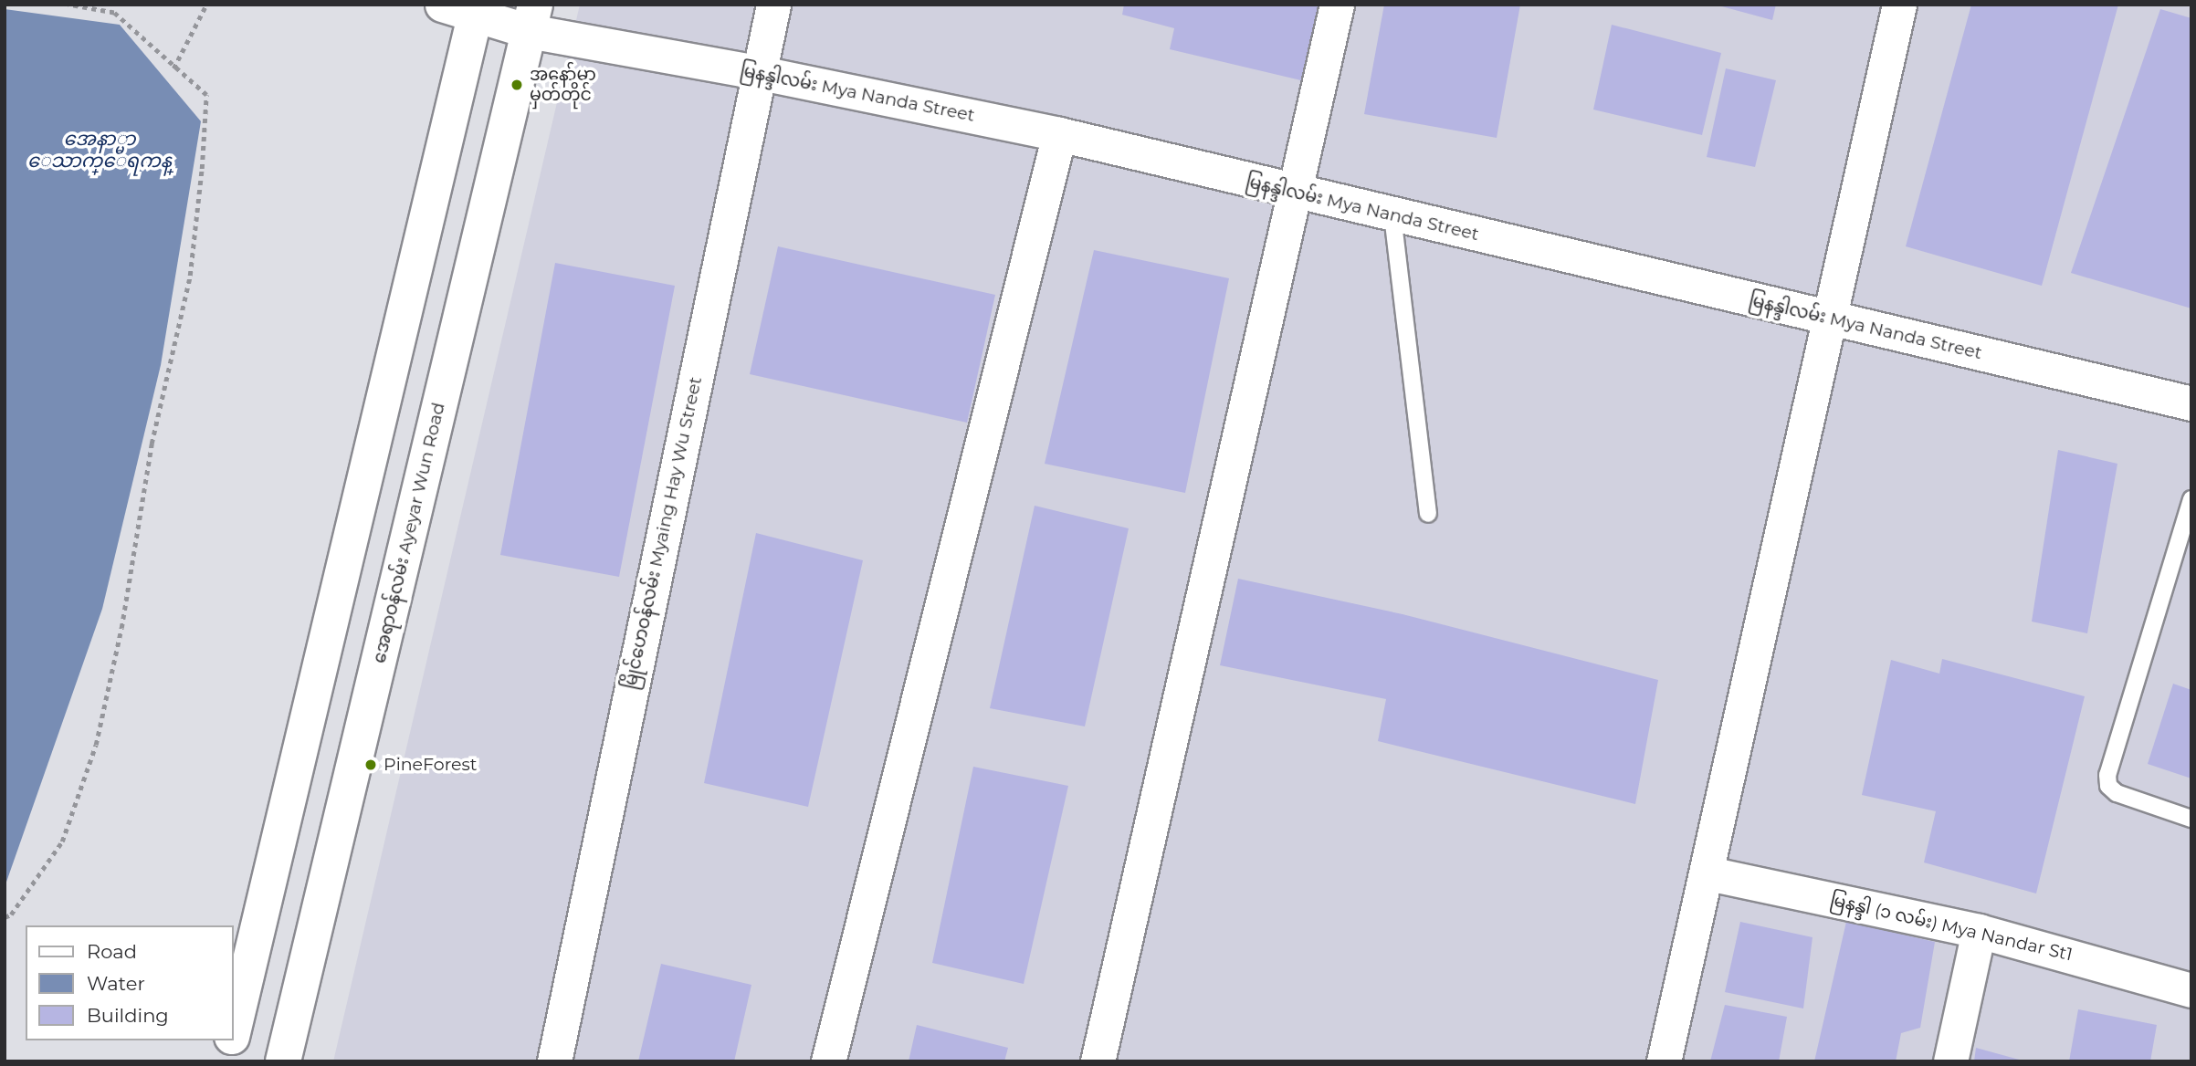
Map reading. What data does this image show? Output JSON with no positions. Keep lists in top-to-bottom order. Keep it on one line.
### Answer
{"streets":{"main road":["အေရာဝန်လမ်း Ayeyar Wun Road"],"street":["မြနန္ဒါလမ်း Mya Nanda Street","မြိုင်ဟေဝန်လမ်း Myaing Hay Wu Street","မြနန္ဒါ (၁ လမ်း) Mya Nandar St1"]},"crossings":[["မြနန္ဒါလမ်း Mya Nanda Street","အေရာဝန်လမ်း Ayeyar Wun Road"],["မြနန္ဒါလမ်း Mya Nanda Street","မြိုင်ဟေဝန်လမ်း Myaing Hay Wu Street"]],"water":["အေနာ္မာ ေသာက္ေရကန္"],"places":["အနော်မာ မှတ်တိုင်","PineForest"],"legend":["Road","Water","Building"]}
